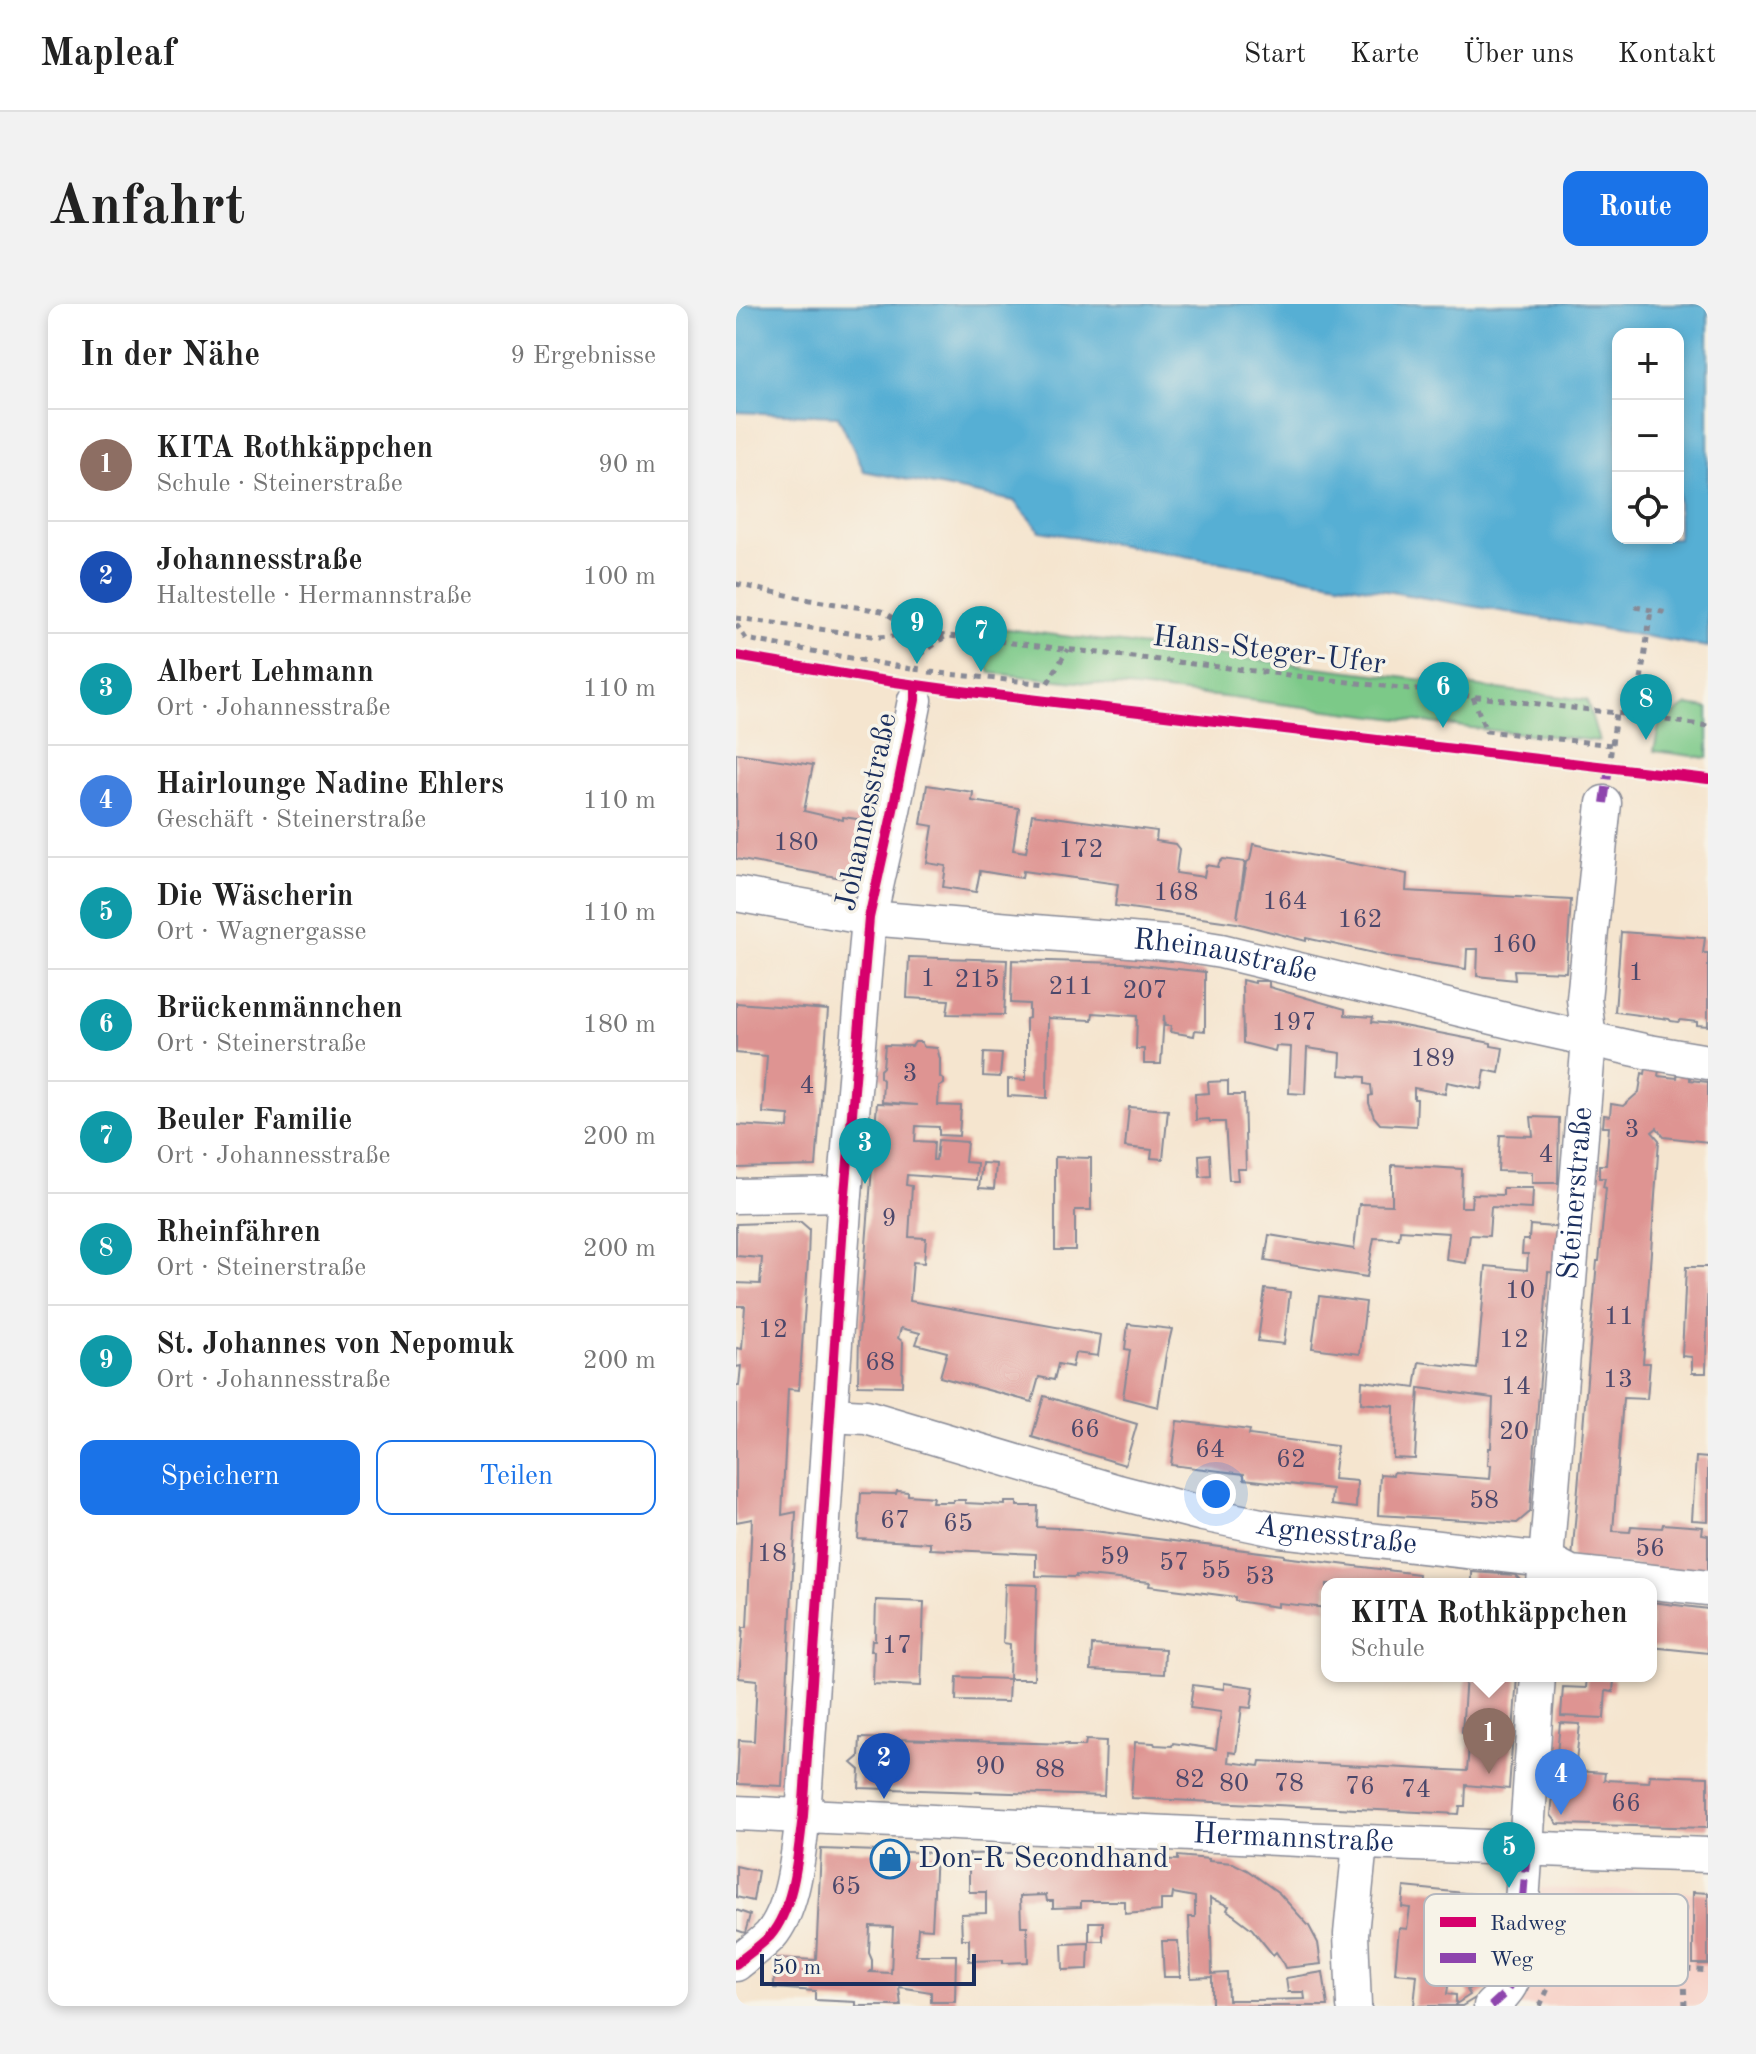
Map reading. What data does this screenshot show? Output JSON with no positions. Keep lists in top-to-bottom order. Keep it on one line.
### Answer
{"streets":{"street":["Johannesstraße","Rheinaustraße","Steinerstraße","Agnesstraße","Hermannstraße"],"path":["Hans-Steger-Ufer"]},"crossings":[["Johannesstraße","Rheinaustraße"],["Johannesstraße","Agnesstraße"],["Johannesstraße","Hermannstraße"],["Rheinaustraße","Steinerstraße"],["Steinerstraße","Agnesstraße"]],"places":{"shop":["Don-R Secondhand"]},"house_numbers":["180","172","168","164","162","160","1","1","215","211","207","197","189","3","4","3","4","9","10","11","12","12","68","13","14","66","20","64","62","58","67","65","56","18","59","57","55","53","17","90","88","82","80","78","76","74","66","65"],"legend":["Radweg","Weg"],"scale_bar":"50 m","page":{"header":"Mapleaf","nav":["Start","Karte","Über uns","Kontakt"],"buttons":["Route",["Speichern","Teilen"]],"title":"Anfahrt","heading":["In der Nähe","9 Ergebnisse"],"map_buttons":["+","−"],"list":[{"mark":"1","name":"KITA Rothkäppchen","note":"Schule · Steinerstraße","value":"90 m"},{"mark":"2","name":"Johannesstraße","note":"Haltestelle · Hermannstraße","value":"100 m"},{"mark":"3","name":"Albert Lehmann","note":"Ort · Johannesstraße","value":"110 m"},{"mark":"4","name":"Hairlounge Nadine Ehlers","note":"Geschäft · Steinerstraße","value":"110 m"},{"mark":"5","name":"Die Wäscherin","note":"Ort · Wagnergasse","value":"110 m"},{"mark":"6","name":"Brückenmännchen","note":"Ort · Steinerstraße","value":"180 m"},{"mark":"7","name":"Beuler Familie","note":"Ort · Johannesstraße","value":"200 m"},{"mark":"8","name":"Rheinfähren","note":"Ort · Steinerstraße","value":"200 m"},{"mark":"9","name":"St. Johannes von Nepomuk","note":"Ort · Johannesstraße","value":"200 m"}],"pins":["9","7","6","8","3","1","2","4","5"],"popup":["KITA Rothkäppchen","Schule"],"scale":"50 m"}}
